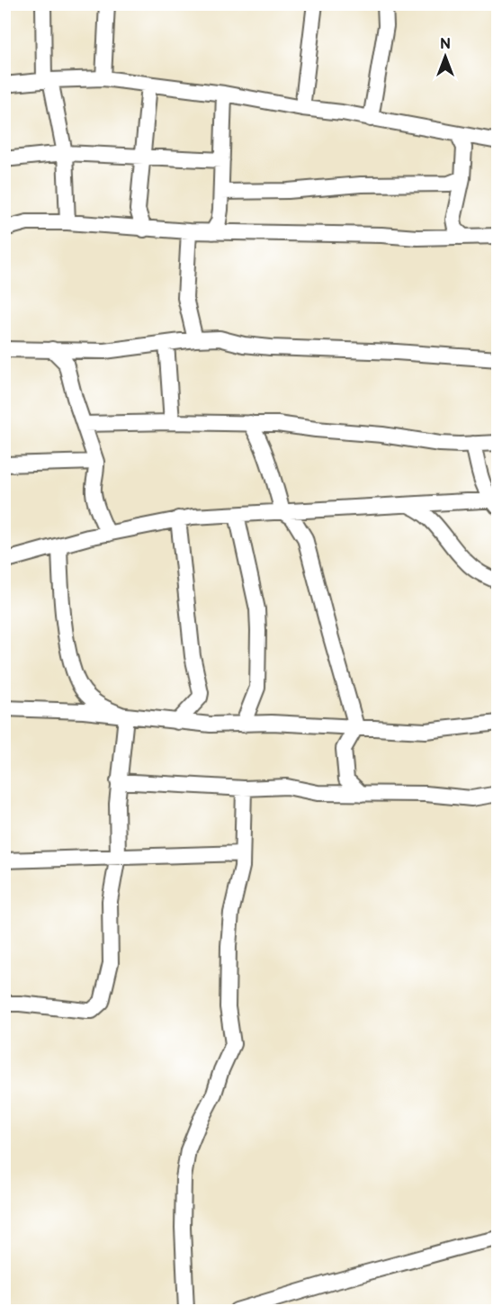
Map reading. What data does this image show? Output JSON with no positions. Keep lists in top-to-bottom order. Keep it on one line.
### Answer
{"north":"top"}
